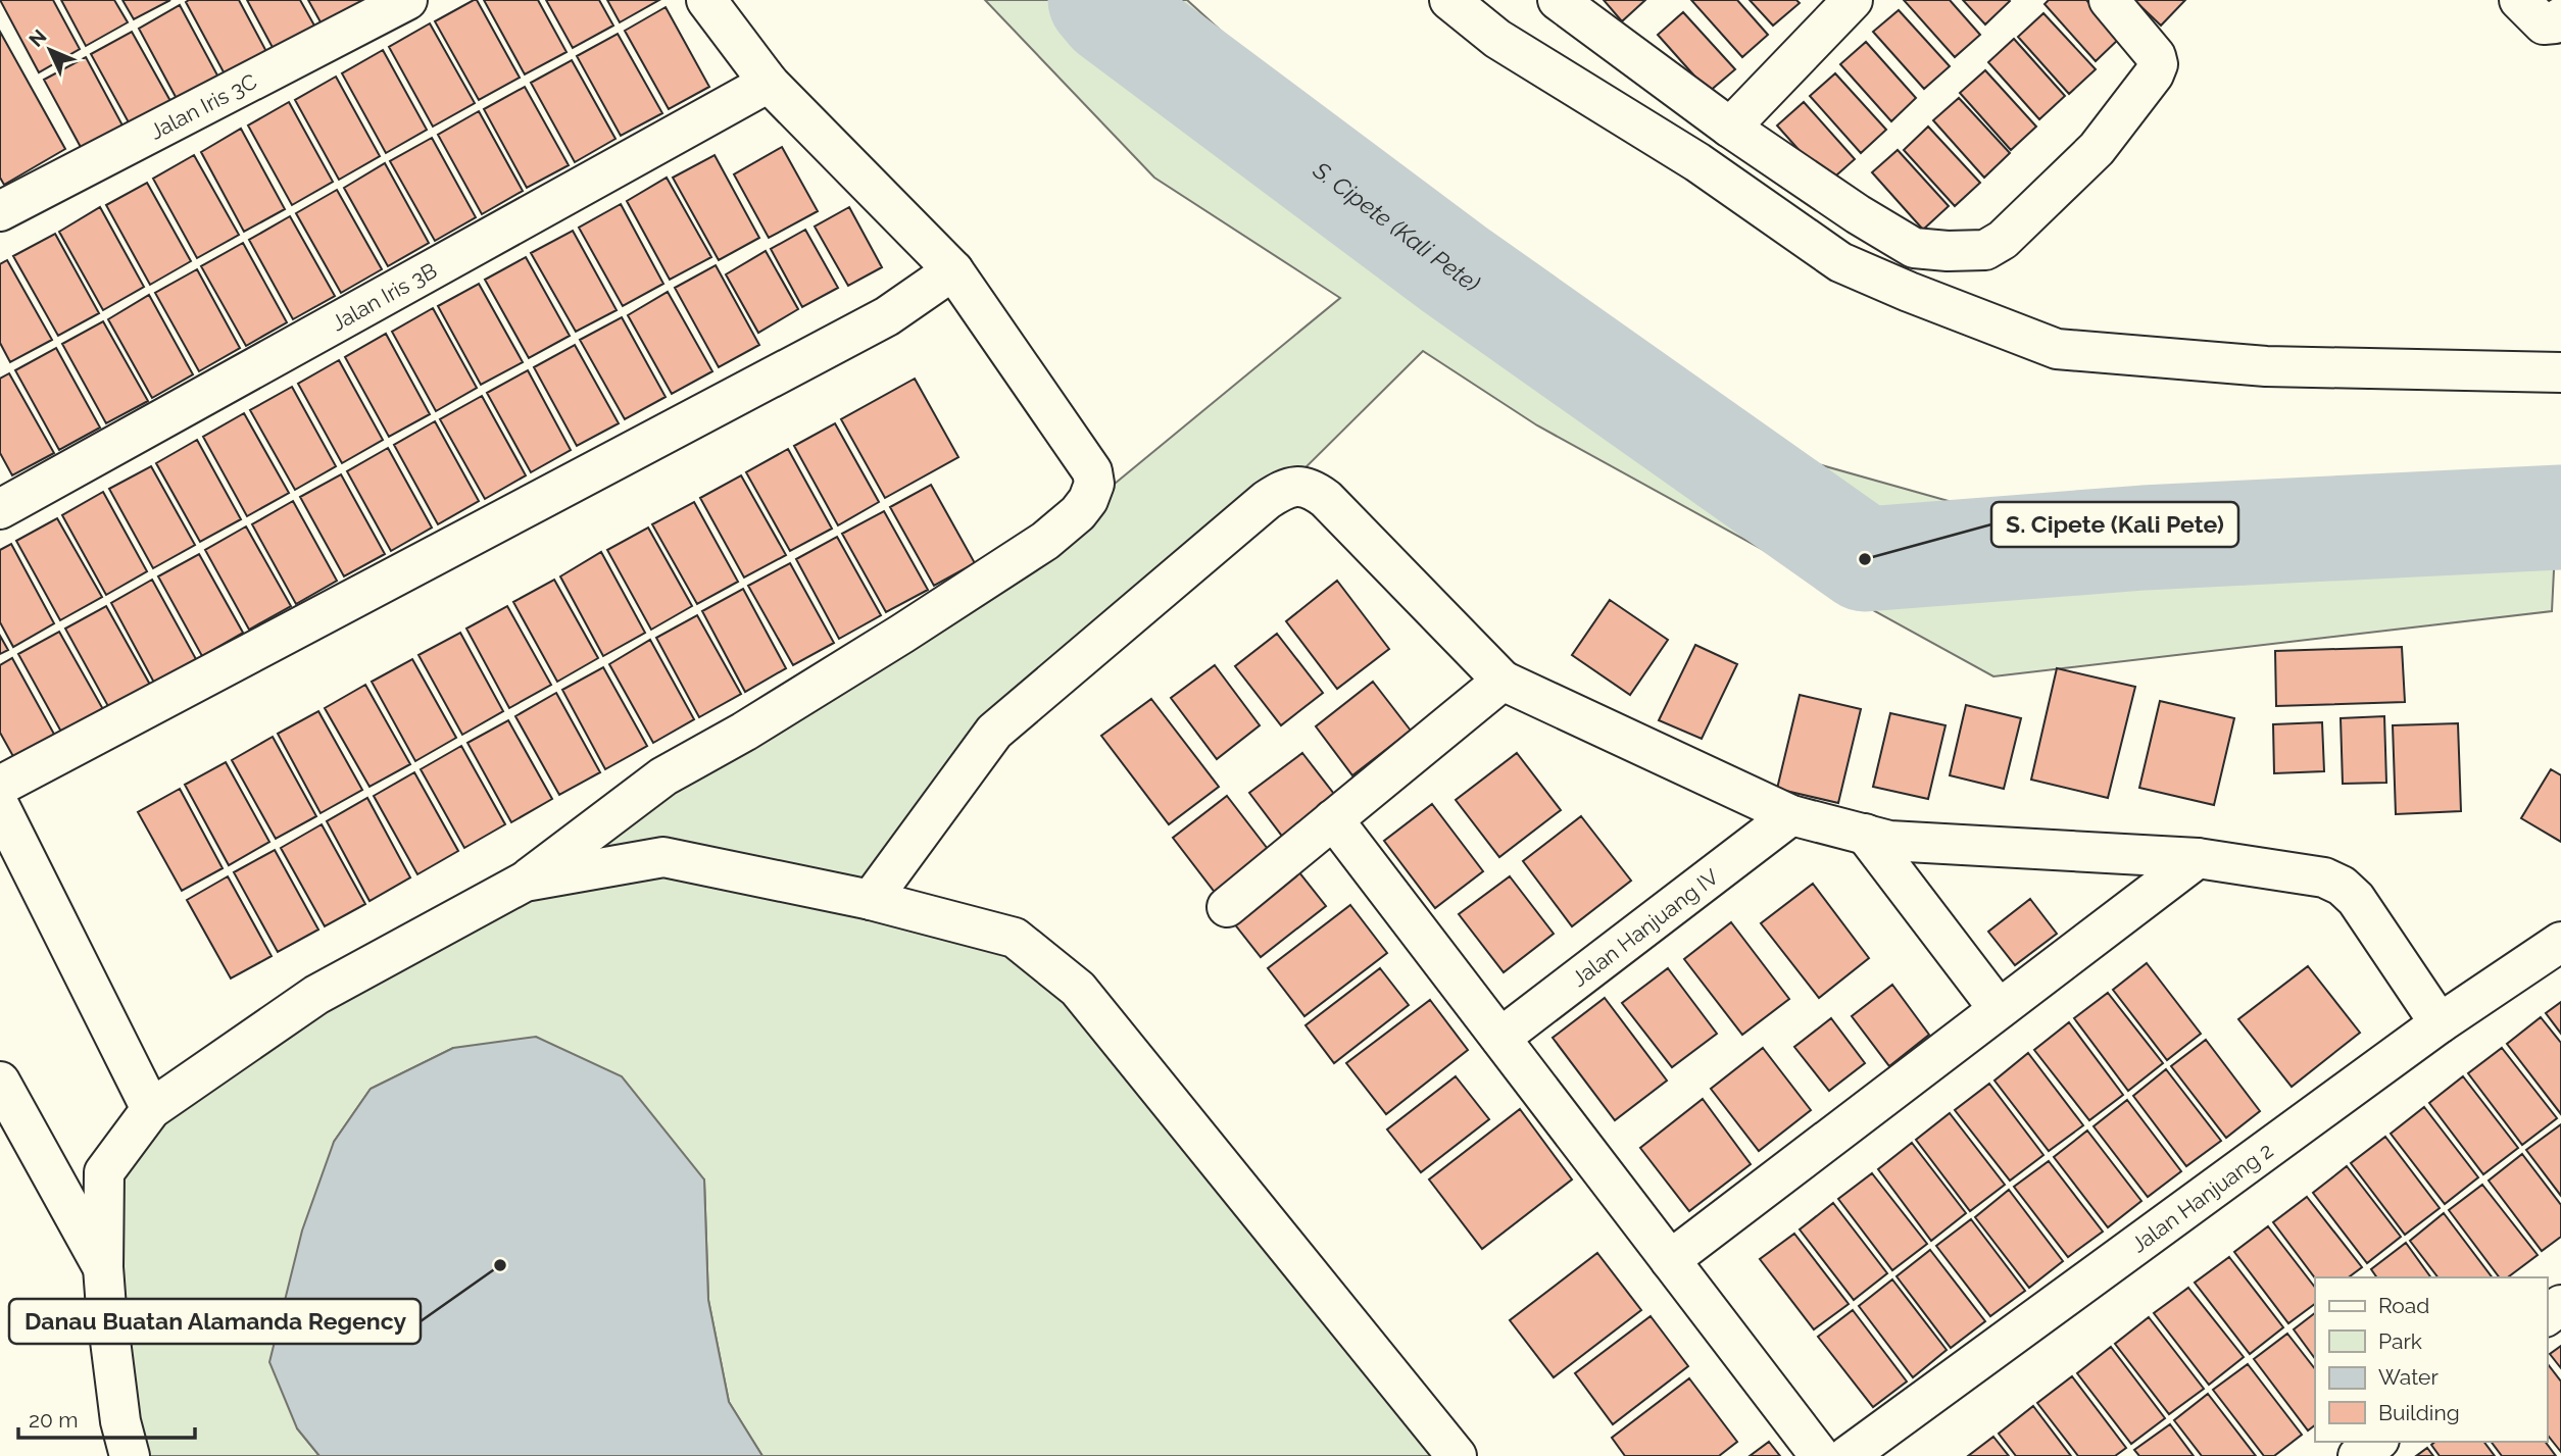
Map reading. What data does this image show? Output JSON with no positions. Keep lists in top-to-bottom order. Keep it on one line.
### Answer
{"streets":{"street":["Jalan Iris 3C","Jalan Iris 3B","Jalan Hanjuang IV","Jalan Hanjuang 2"]},"water":["S. Cipete (Kali Pete)"],"places":["S. Cipete (Kali Pete)","Danau Buatan Alamanda Regency"],"legend":["Road","Park","Water","Building"],"scale_bar":"20 m","north":"top left"}
